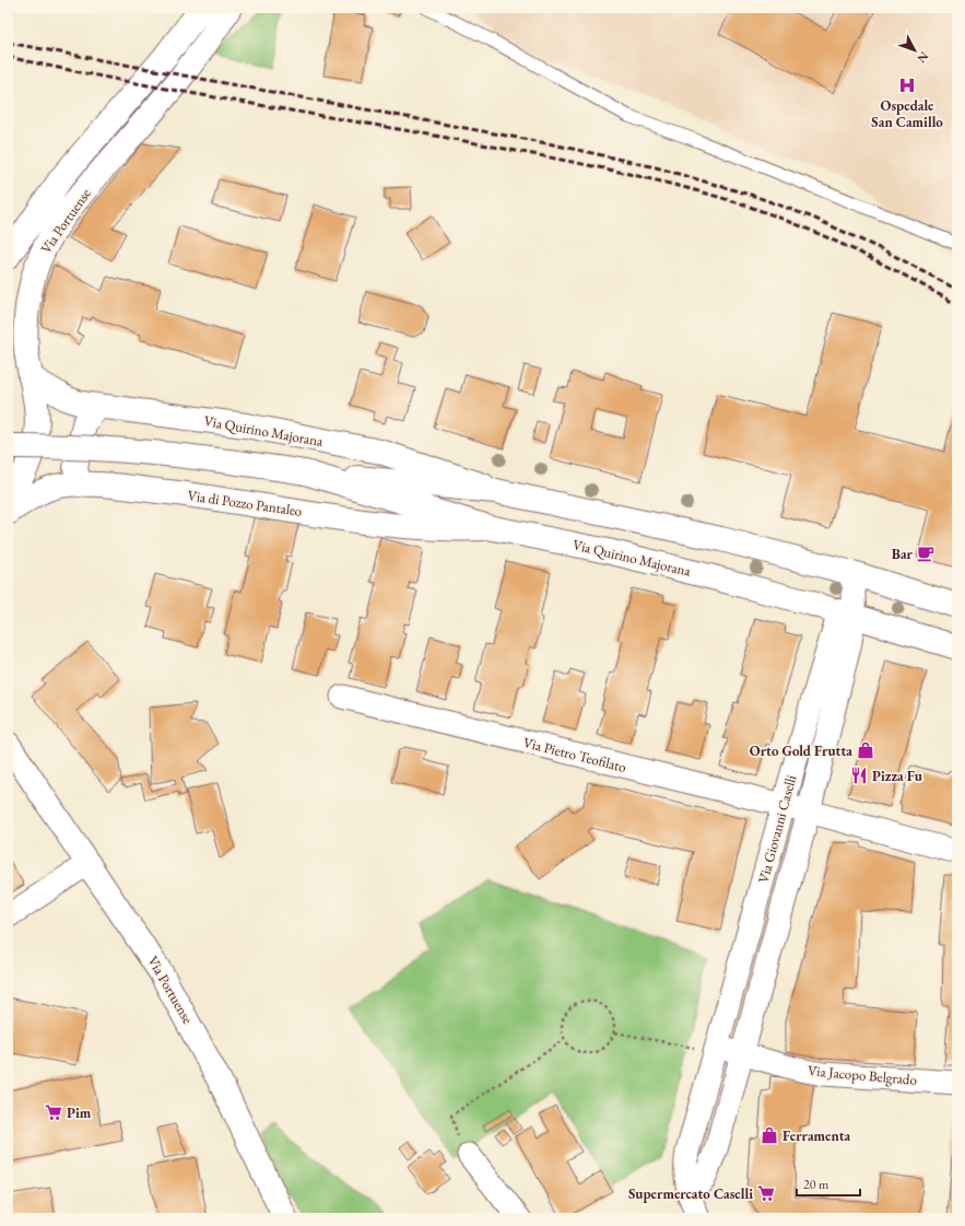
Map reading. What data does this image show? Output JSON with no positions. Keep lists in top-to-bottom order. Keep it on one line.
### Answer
{"streets":{"main road":["Via Portuense","Via Quirino Majorana","Via di Pozzo Pantaleo"],"street":["Via Pietro Teofilato","Via Giovanni Caselli","Via Jacopo Belgrado"]},"crossings":[["Via Portuense","Via Quirino Majorana"],["Via Quirino Majorana","Via di Pozzo Pantaleo"],["Via Quirino Majorana","Via Giovanni Caselli"],["Via Pietro Teofilato","Via Giovanni Caselli"],["Via Giovanni Caselli","Via Jacopo Belgrado"]],"places":{"hospital":["Ospedale San Camillo"],"cafe":["Bar"],"shop":["Orto Gold Frutta","Ferramenta"],"restaurant":["Pizza Fu"],"supermarket":["Pim","Supermercato Caselli"]},"scale_bar":"20 m","north":"bottom right"}
